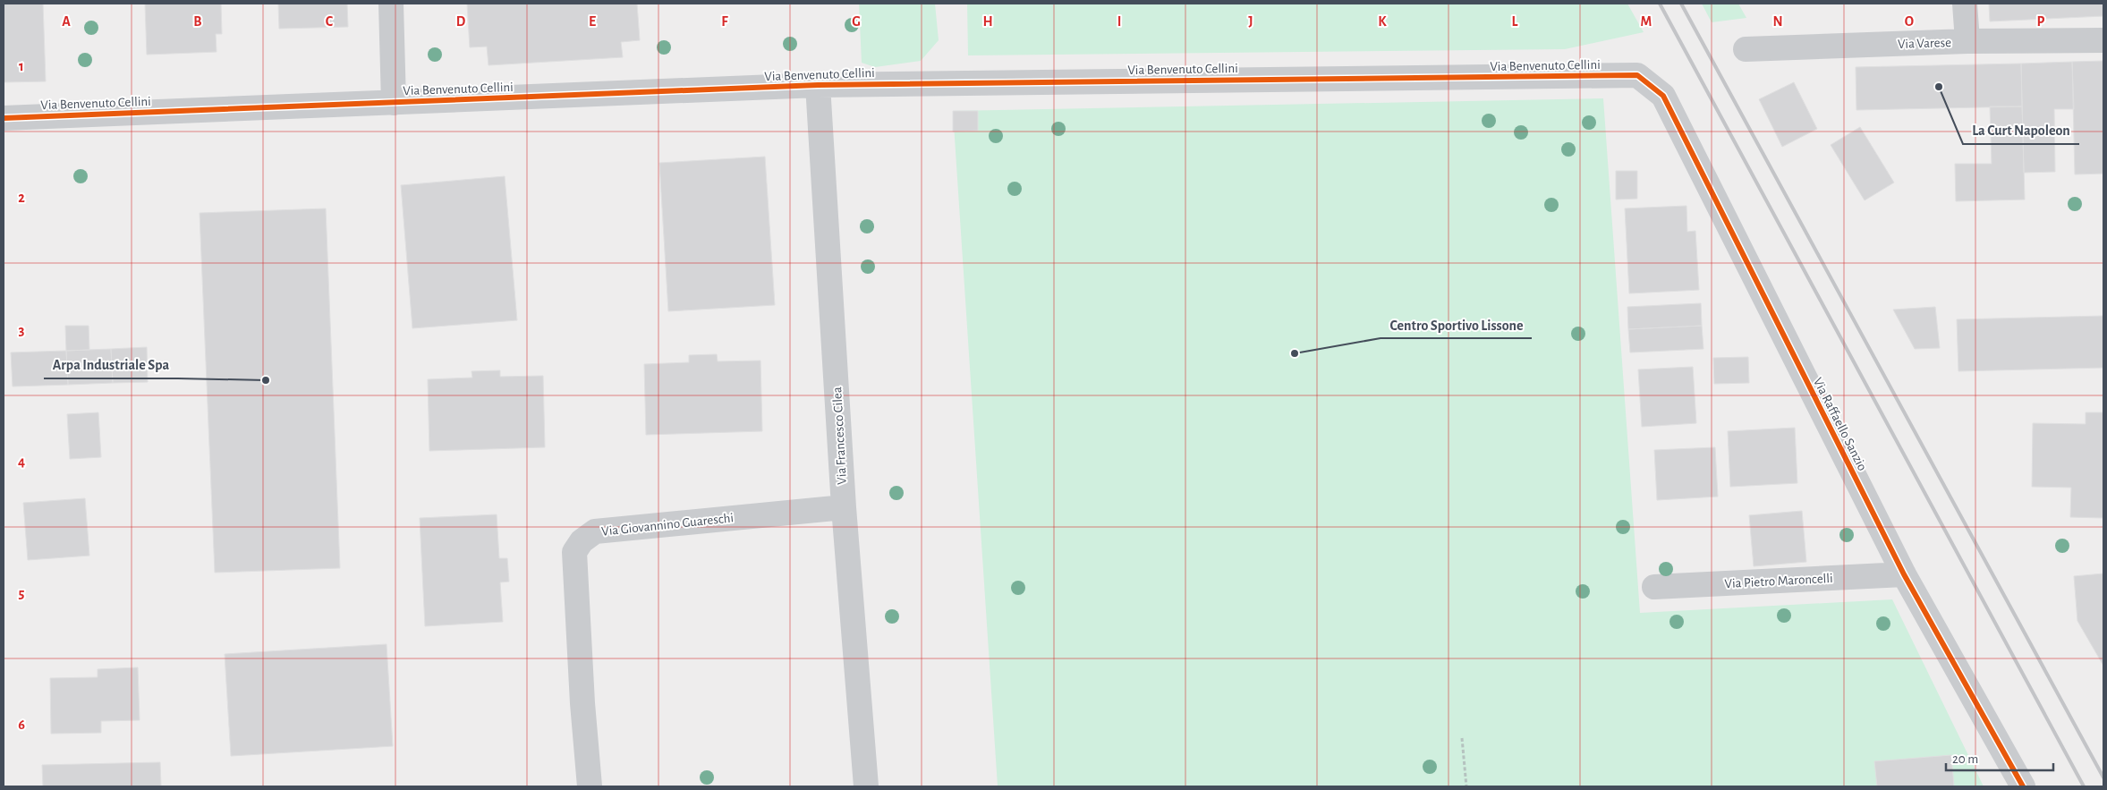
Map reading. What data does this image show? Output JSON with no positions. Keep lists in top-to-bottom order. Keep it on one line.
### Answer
{"streets":{"street":["Via Varese","Via Benvenuto Cellini","Via Raffaello Sanzio","Via Francesco Cilea","Via Giovannino Guareschi","Via Pietro Maroncelli"]},"crossings":[["Via Benvenuto Cellini","Via Raffaello Sanzio"],["Via Benvenuto Cellini","Via Francesco Cilea"],["Via Raffaello Sanzio","Via Pietro Maroncelli"],["Via Francesco Cilea","Via Giovannino Guareschi"]],"places":["La Curt Napoleon","Centro Sportivo Lissone","Arpa Industriale Spa"],"scale_bar":"20 m","grid":{"columns":["A","B","C","D","E","F","G","H","I","J","K","L","M","N","O","P"],"rows":["1","2","3","4","5","6"]}}
